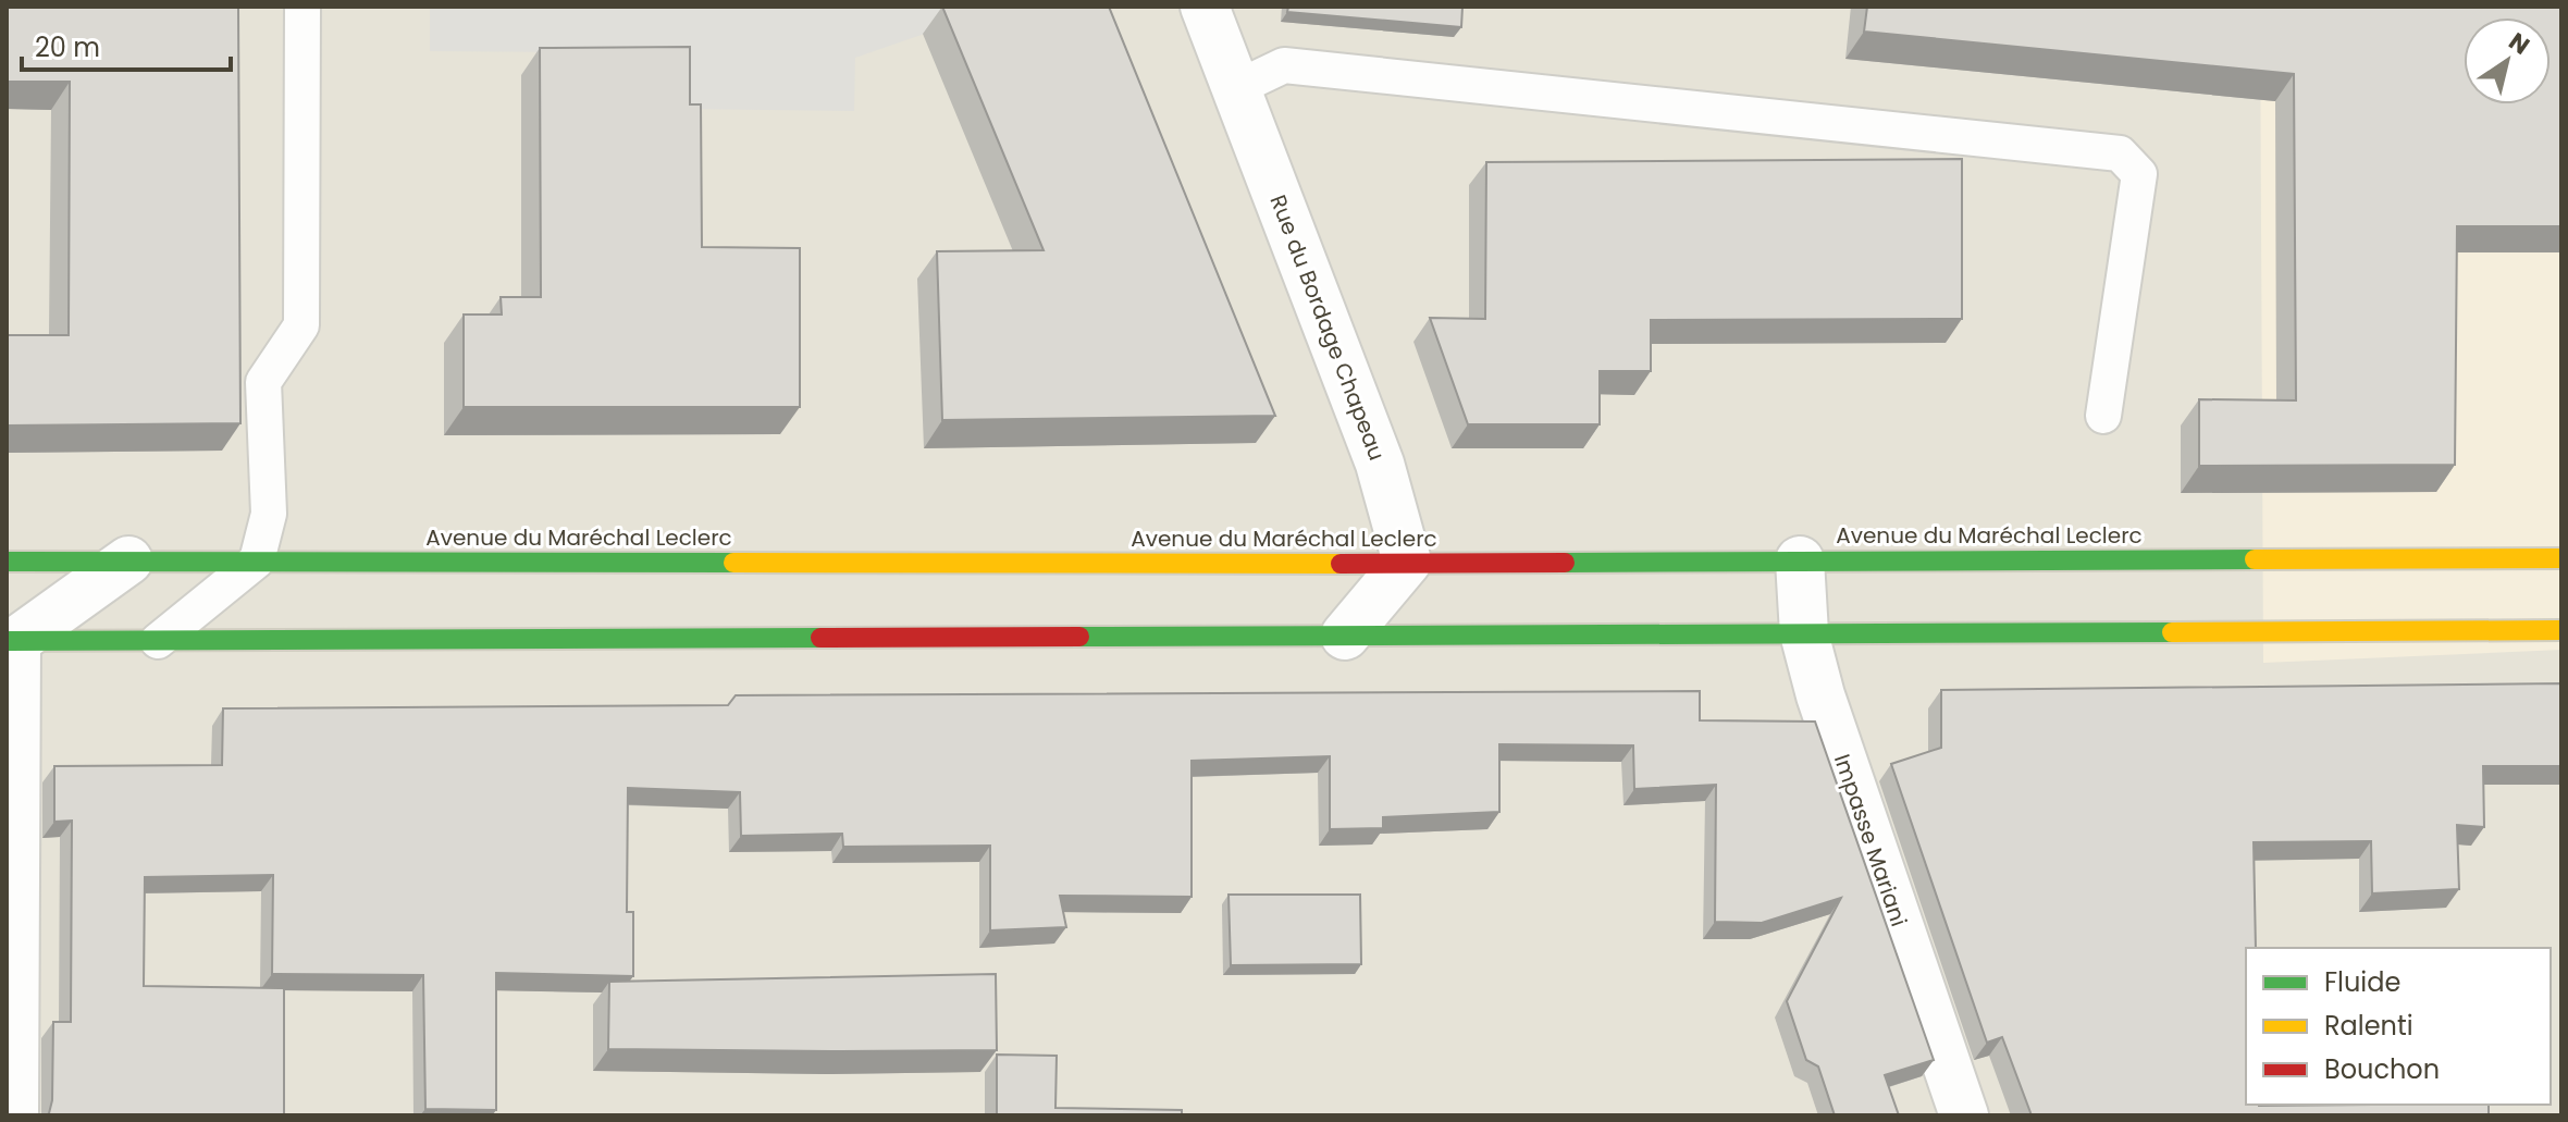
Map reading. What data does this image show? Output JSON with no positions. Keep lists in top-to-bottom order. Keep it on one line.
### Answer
{"streets":{"main road":["Avenue du Maréchal Leclerc"],"street":["Rue du Bordage Chapeau","Impasse Mariani"]},"crossings":[["Rue du Bordage Chapeau","Avenue du Maréchal Leclerc"],["Avenue du Maréchal Leclerc","Impasse Mariani"]],"legend":["Fluide","Ralenti","Bouchon"],"scale_bar":"20 m","north":"top right"}
